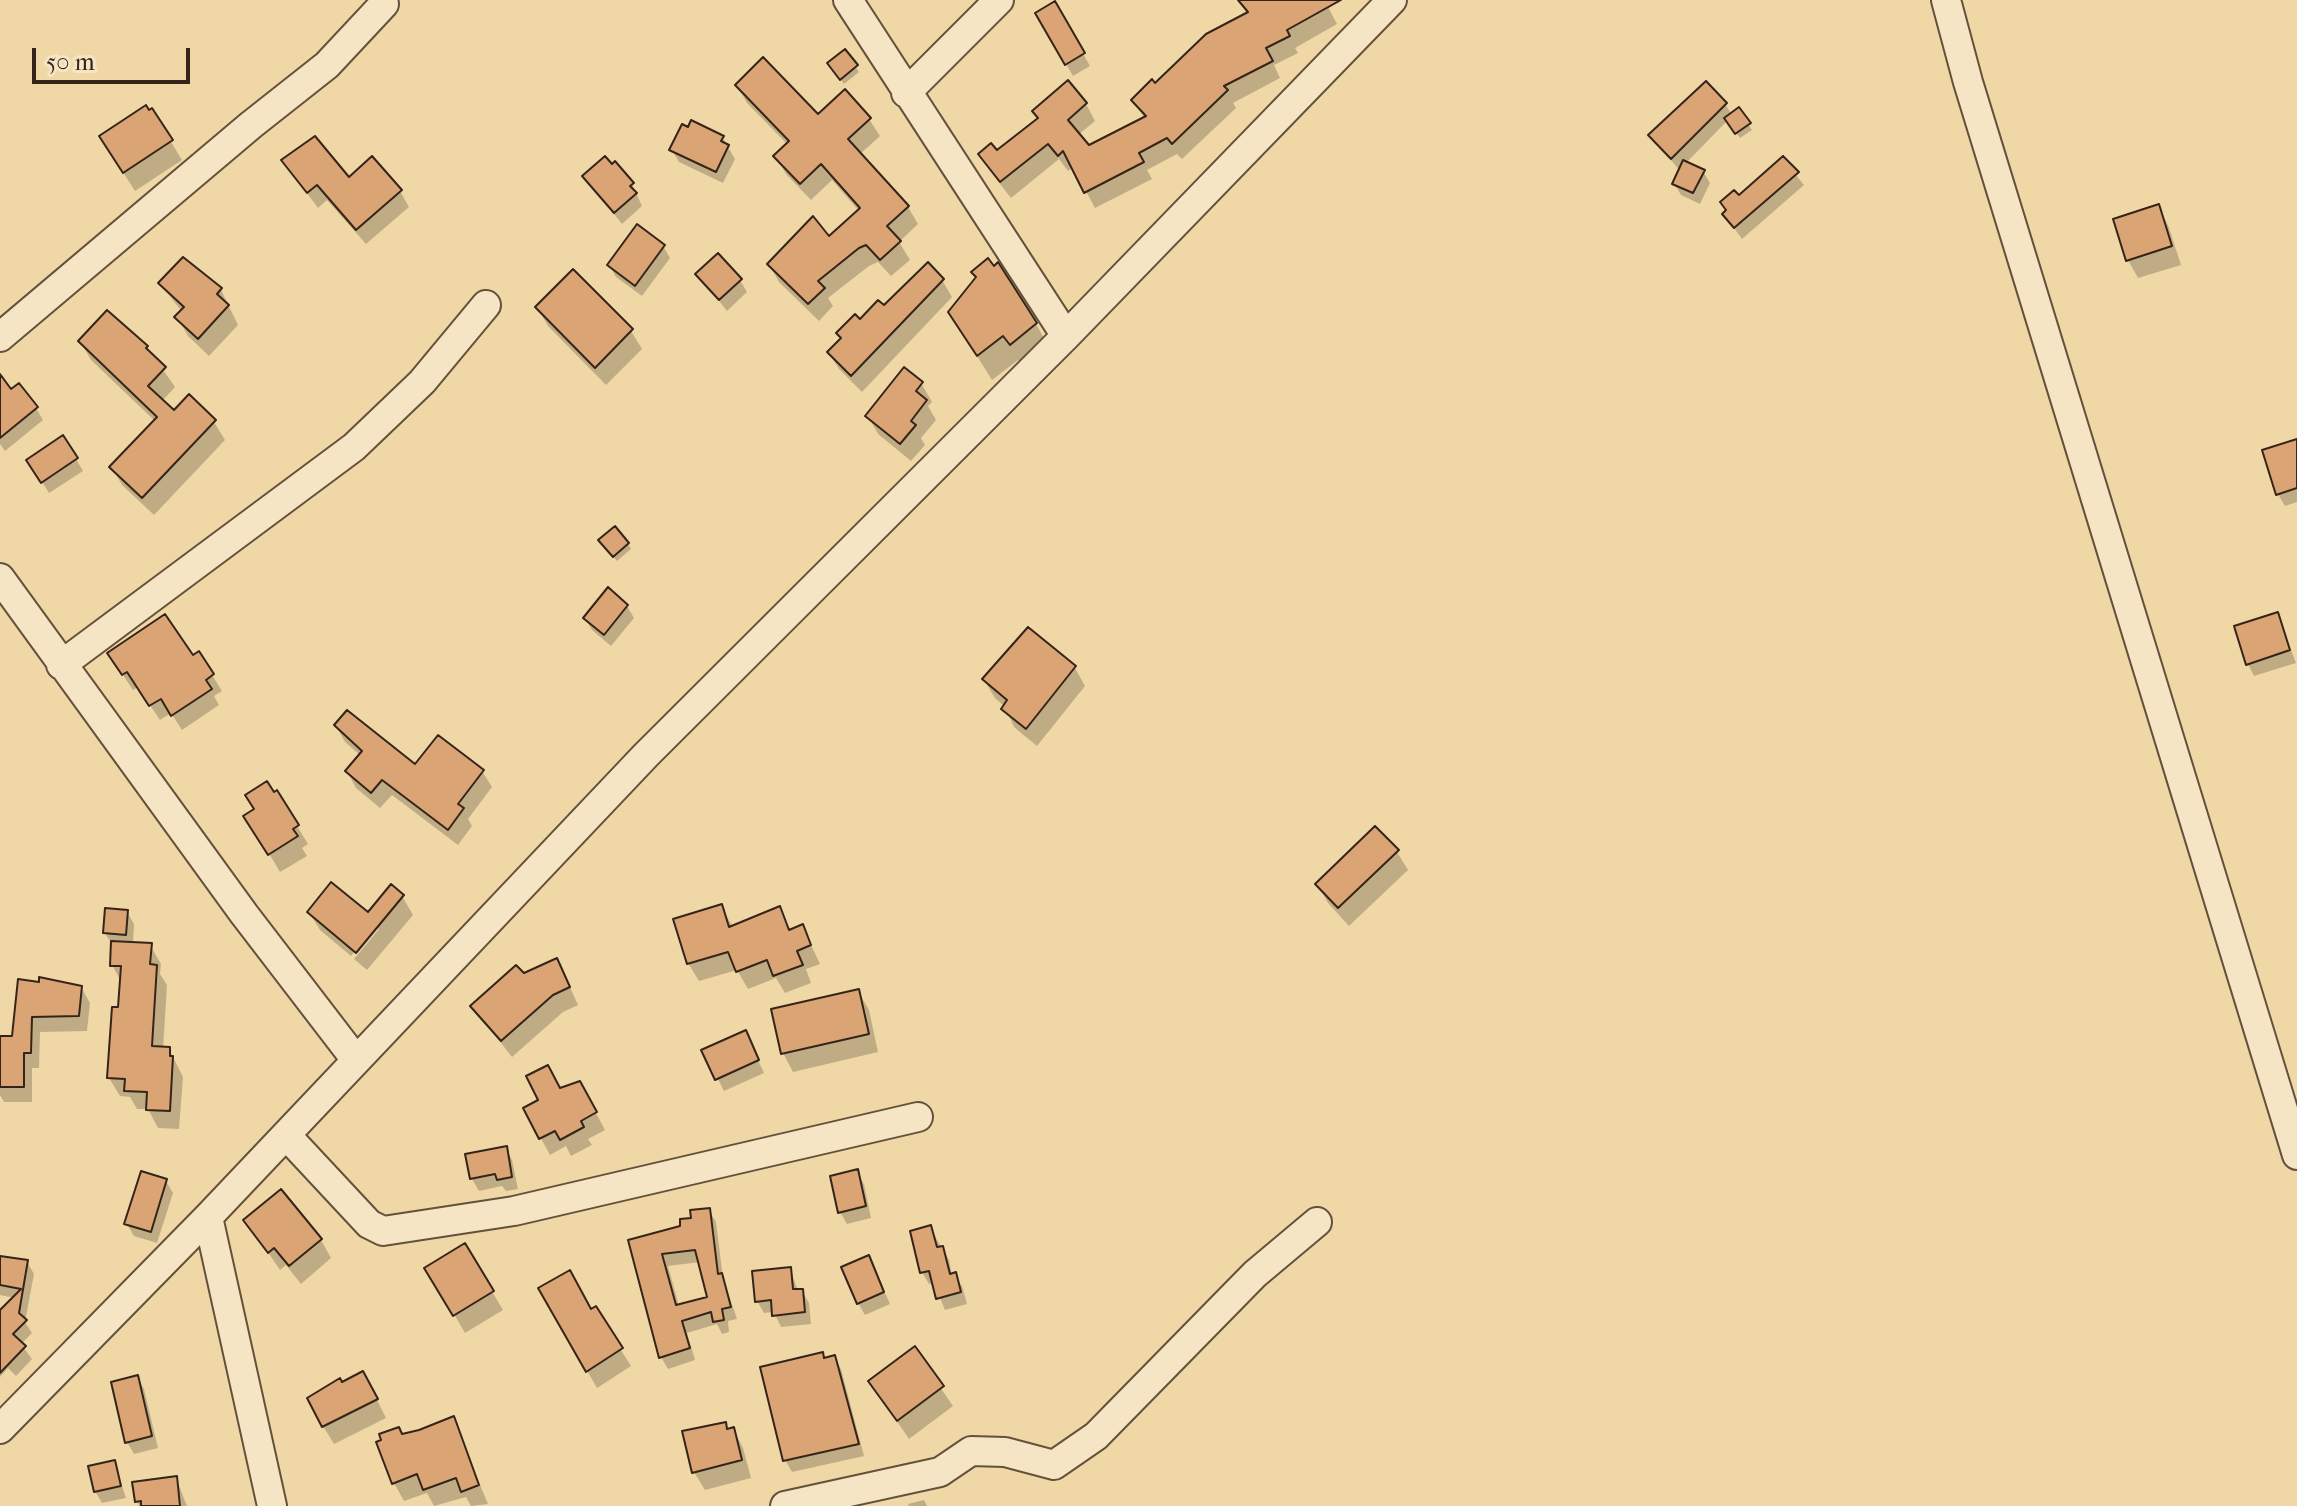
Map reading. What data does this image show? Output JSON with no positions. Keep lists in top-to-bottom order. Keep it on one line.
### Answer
{"scale_bar":"50 m"}
